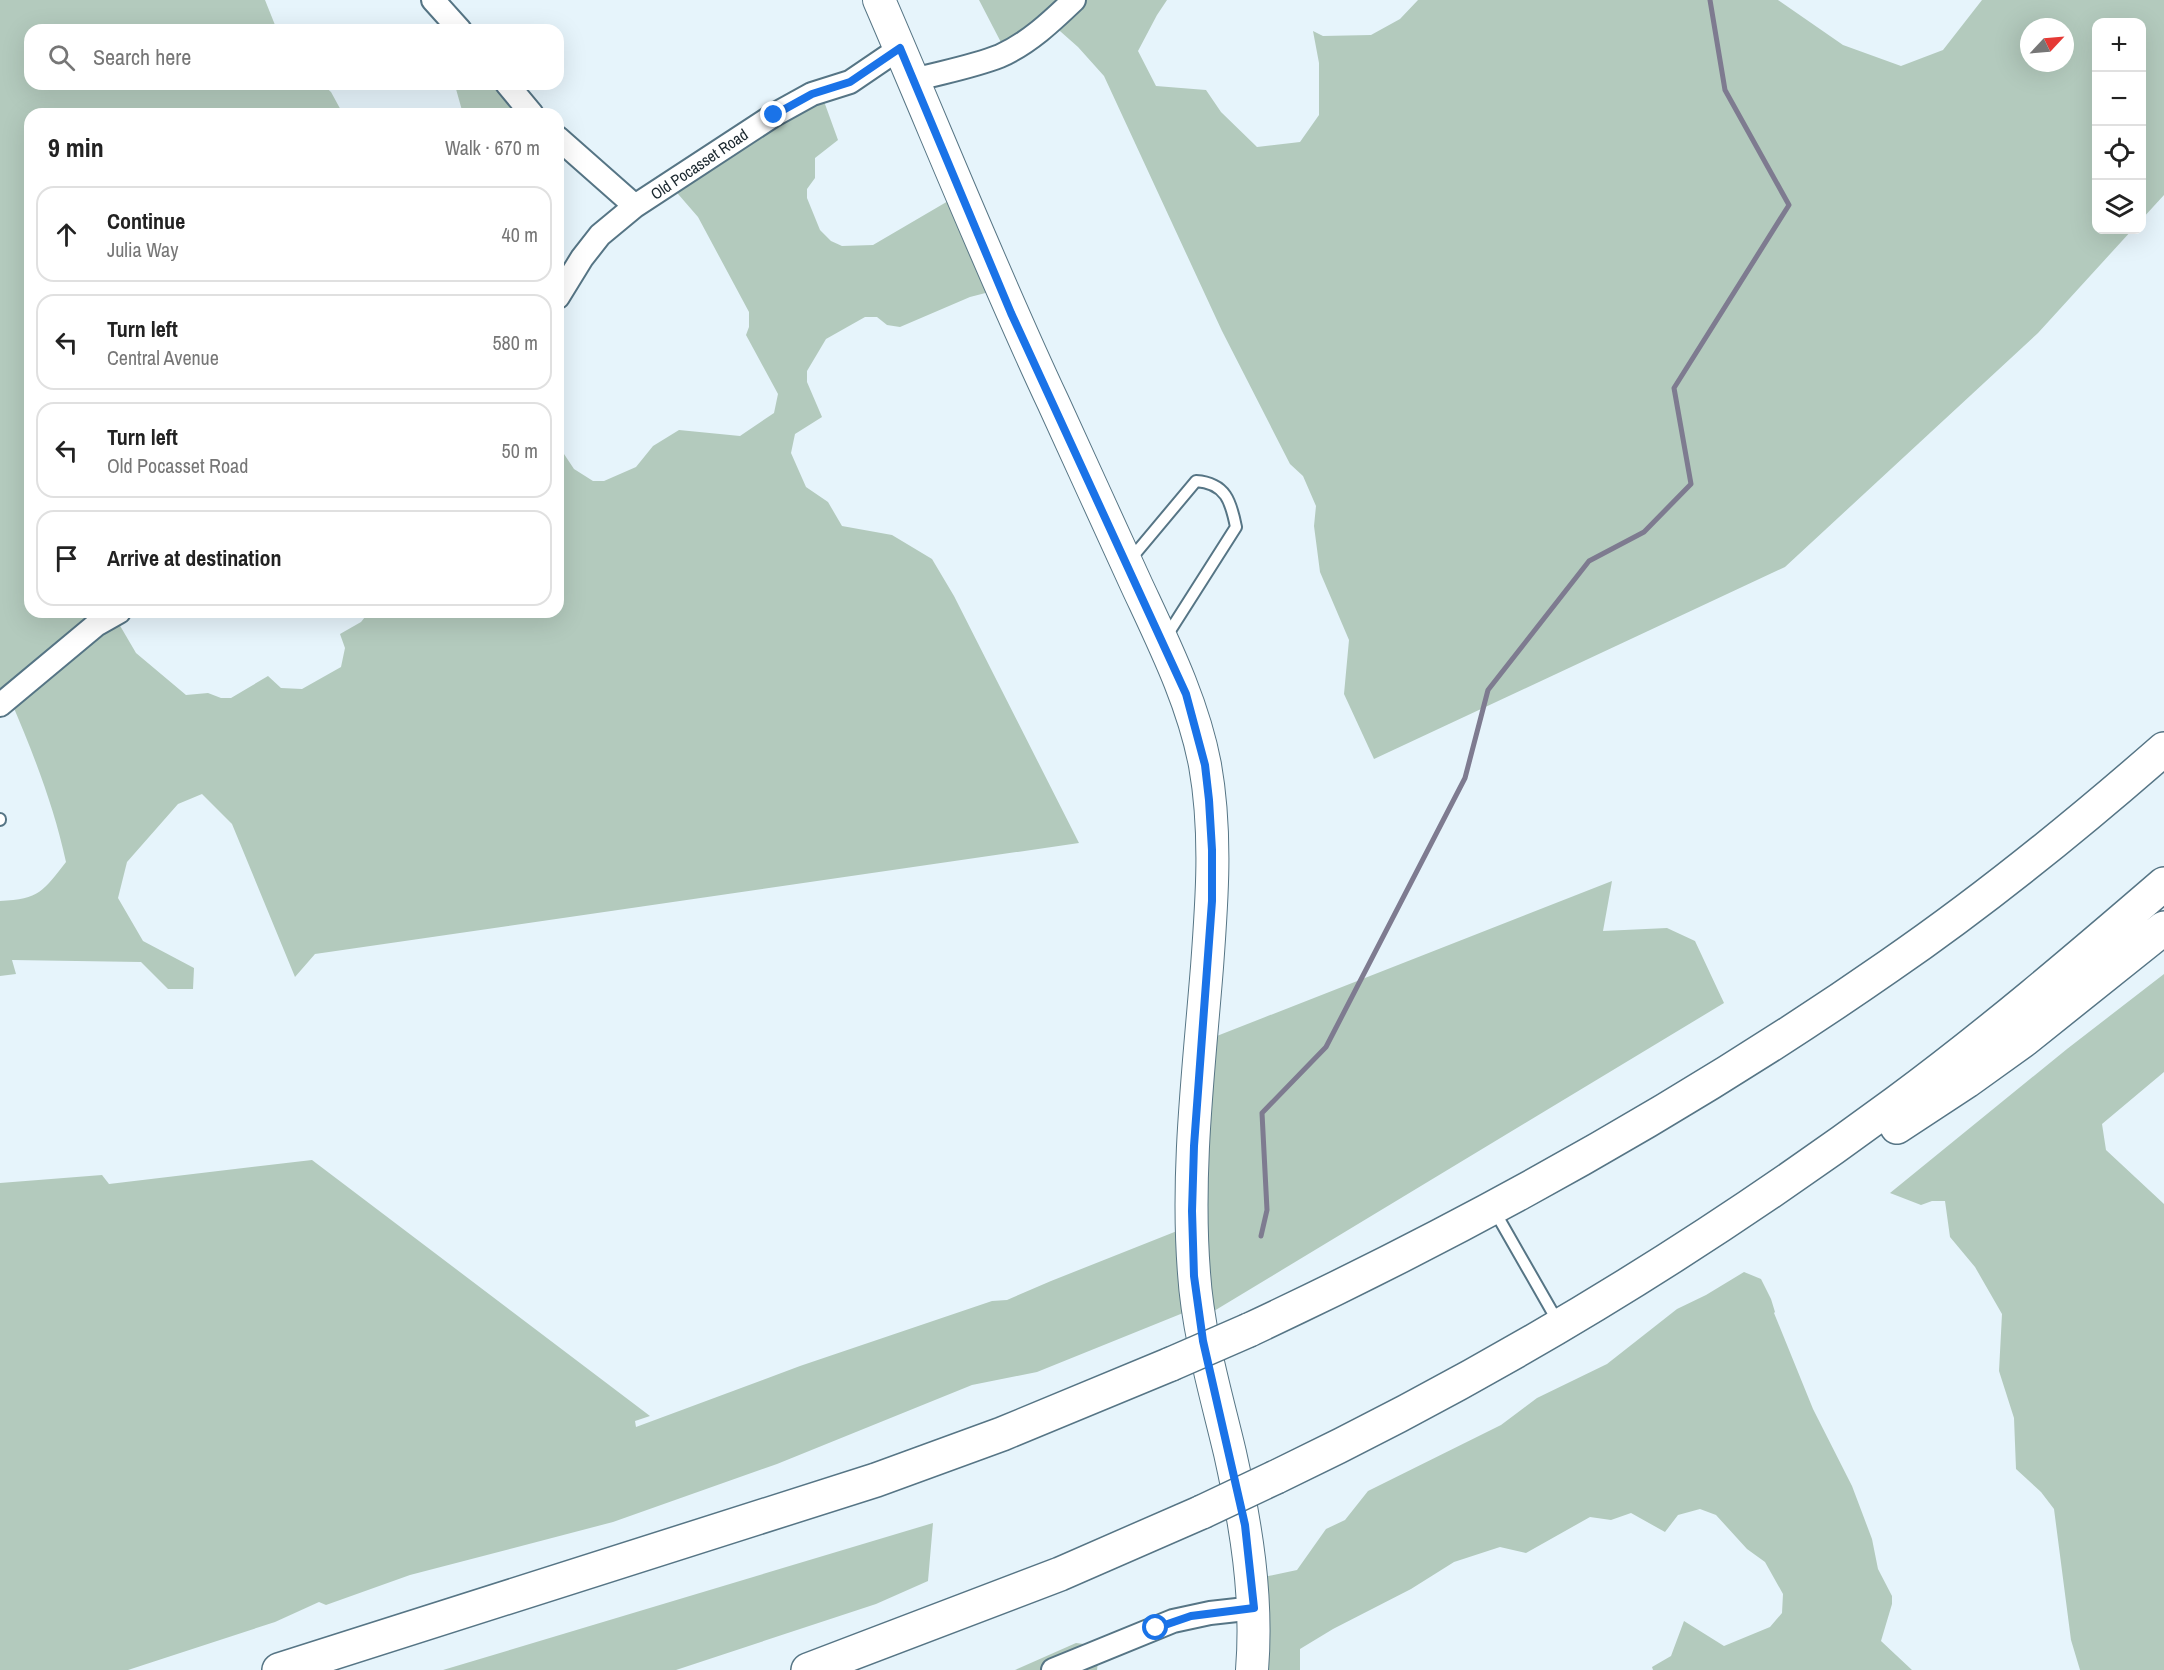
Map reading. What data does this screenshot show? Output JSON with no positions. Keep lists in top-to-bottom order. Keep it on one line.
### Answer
{"streets":{"street":["Old Pocasset Road"]},"north":"top right","page":{"map_buttons":["+","−"],"search":"Search here","heading":["9 min","Walk · 670 m"],"list":[["Continue","Julia Way","40 m"],["Turn left","Central Avenue","580 m"],["Turn left","Old Pocasset Road","50 m"],"Arrive at destination"]}}
